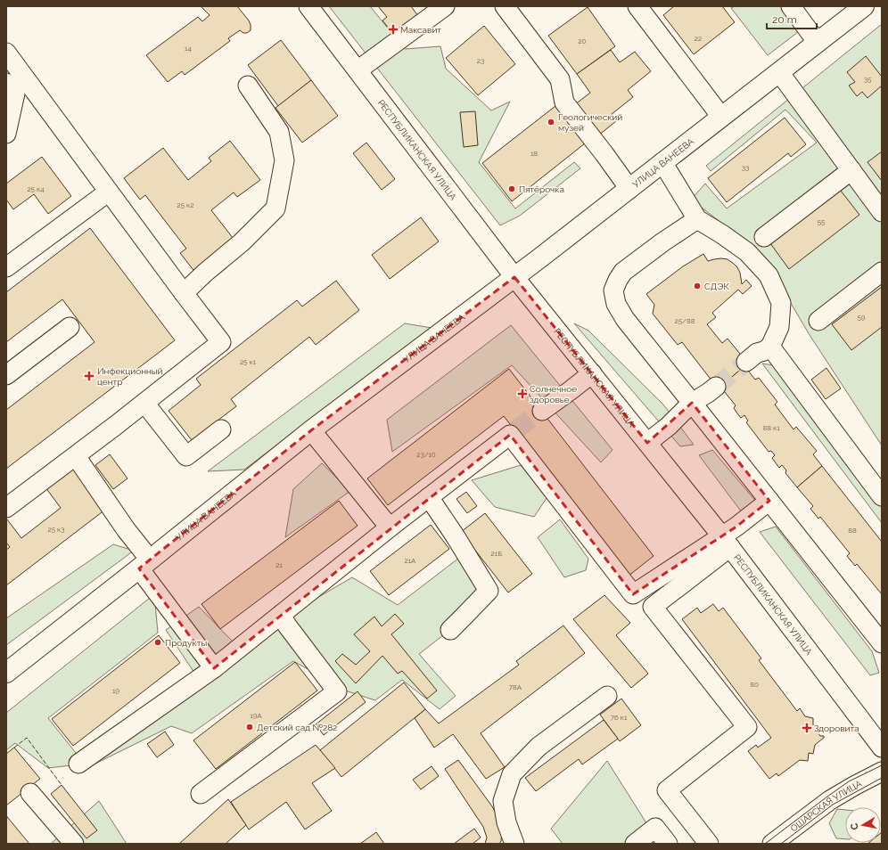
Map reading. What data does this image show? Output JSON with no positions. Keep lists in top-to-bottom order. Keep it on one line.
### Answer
{"streets":{"main road":["УЛИЦА ВАНЕЕВА"],"street":["РЕСПУБЛИКАНСКАЯ УЛИЦА","ОШАРСКАЯ УЛИЦА"]},"crossings":[["РЕСПУБЛИКАНСКАЯ УЛИЦА","УЛИЦА ВАНЕЕВА"]],"places":{"health":["Максавит","Инфекционный центр","Солнечное здоровье","Здоровита"],"other":["Геологический музей","Пятёрочка","СДЭК","Продукты","Детский сад №282"]},"house_numbers":["22","20","14","23","35","18","33","25 к4","25 к2","55","59","25/88","25 к1","88 к1","23/10","25 к3","88","21Б","21А","21","80","78А","19","19А","76 к1"],"scale_bar":"20 m","north":"left"}
